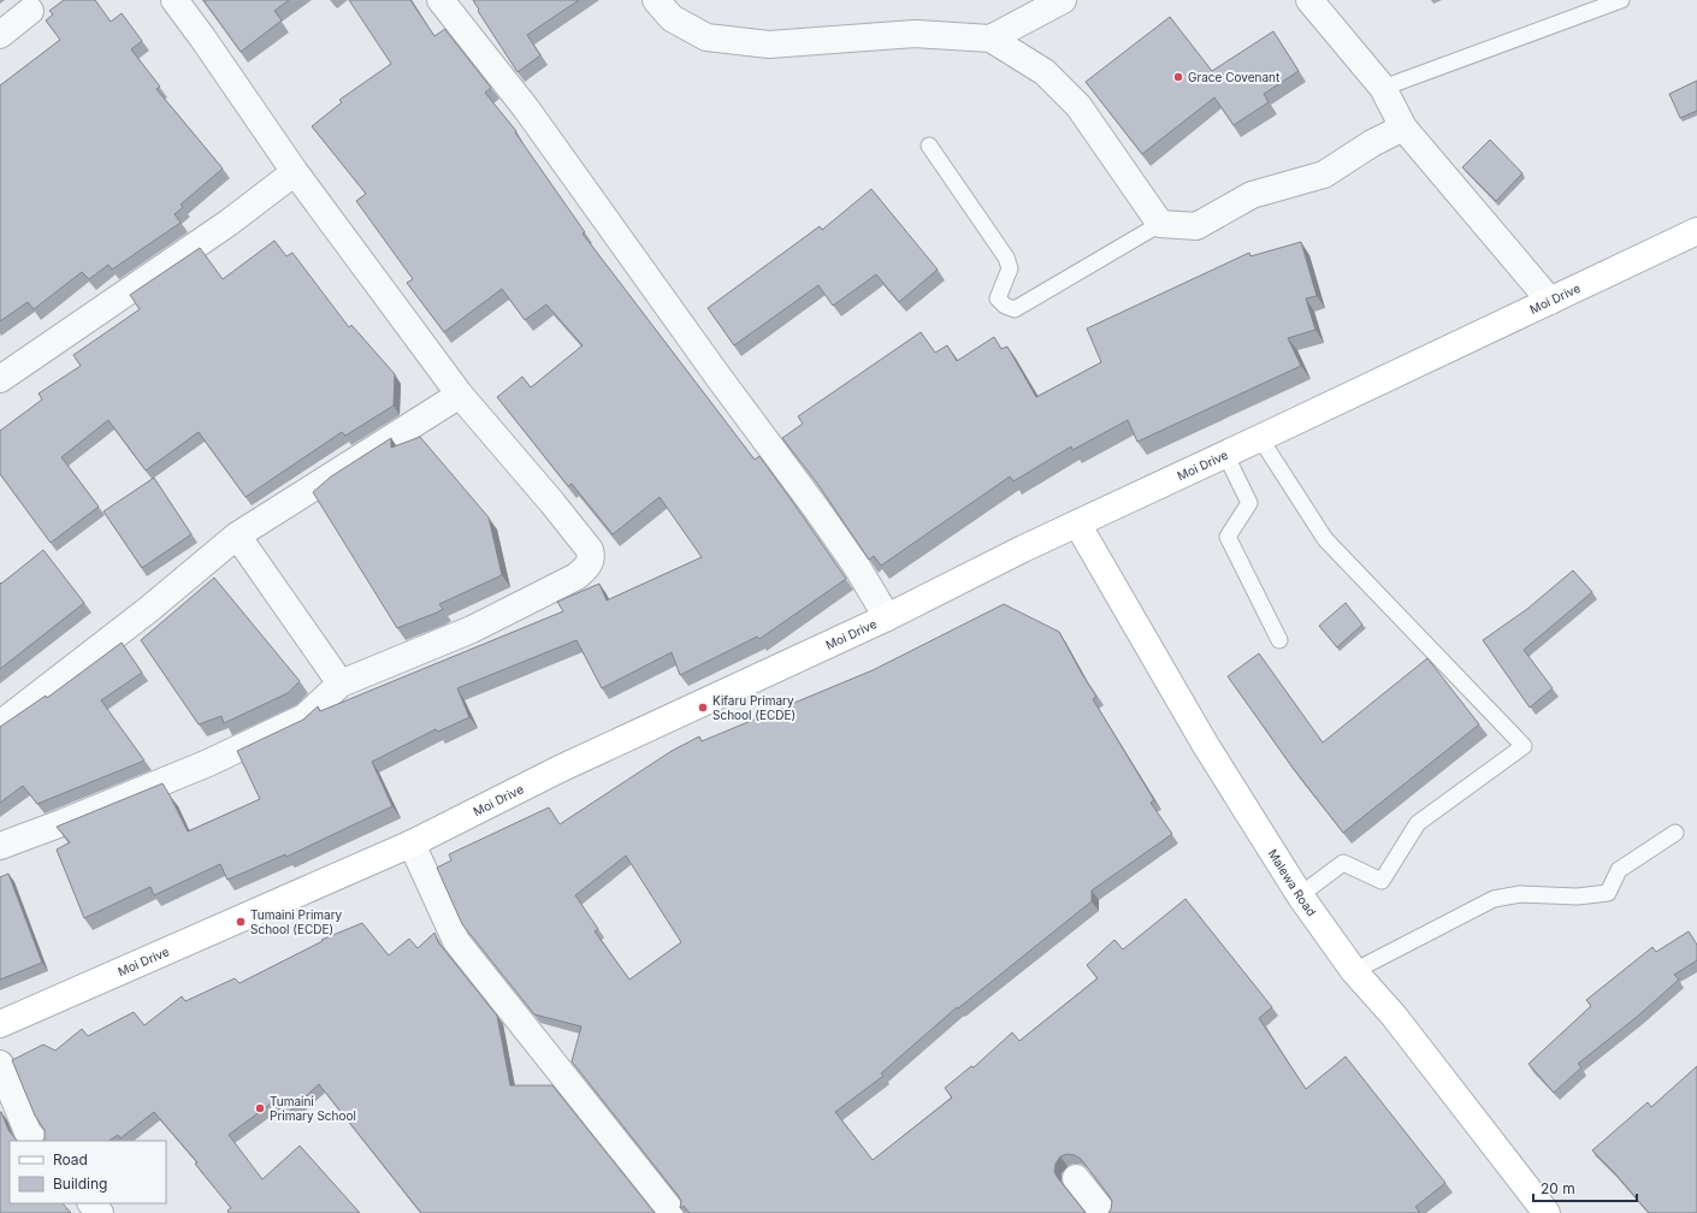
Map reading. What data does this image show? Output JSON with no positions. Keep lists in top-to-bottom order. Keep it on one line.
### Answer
{"streets":{"street":["Moi Drive","Malewa Road"]},"crossings":[["Moi Drive","Malewa Road"]],"places":["Grace Covenant","Kifaru Primary School (ECDE)","Tumaini Primary School (ECDE)","Tumaini Primary School"],"legend":["Road","Building"],"scale_bar":"20 m"}
